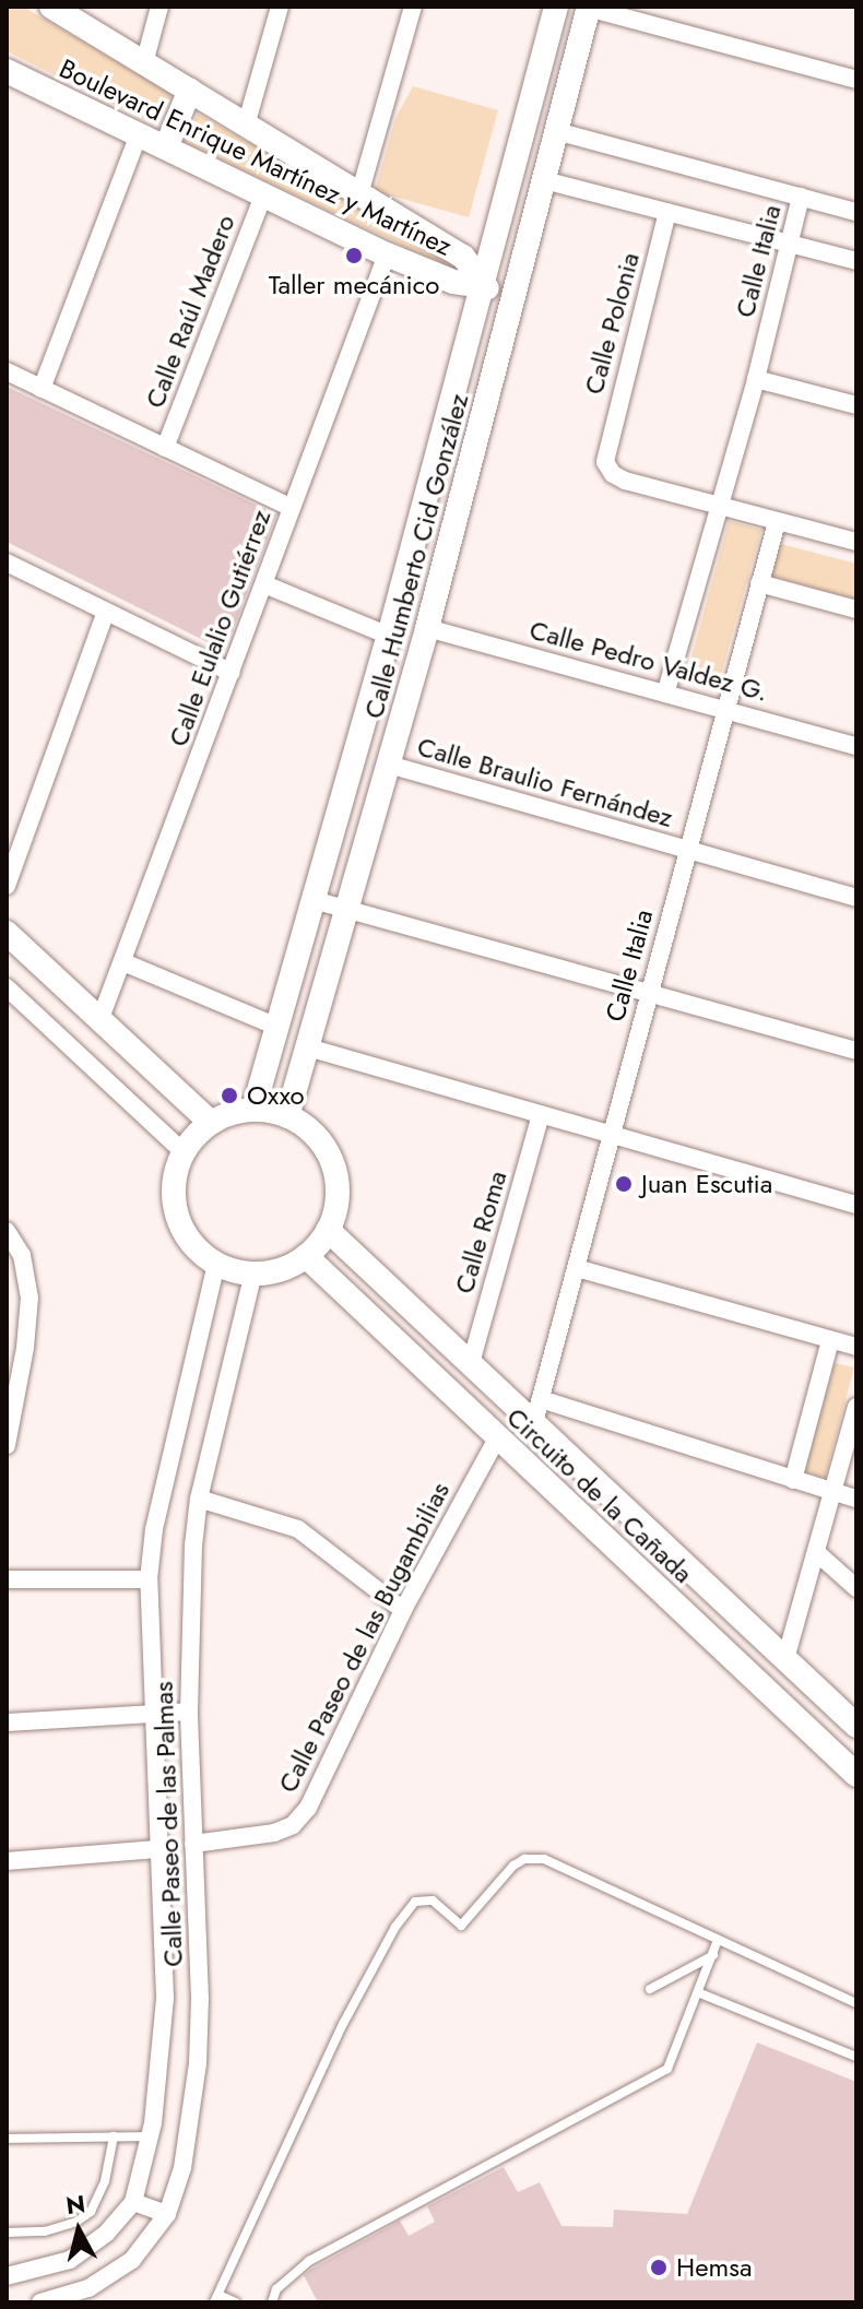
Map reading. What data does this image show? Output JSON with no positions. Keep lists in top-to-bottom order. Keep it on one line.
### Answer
{"streets":{"street":["Boulevard Enrique Martínez y Martínez","Calle Italia","Calle Raúl Madero","Calle Polonia","Calle Humberto Cid González","Calle Eulalio Gutiérrez","Calle Pedro Valdez G.","Calle Braulio Fernández","Calle Roma","Circuito de la Cañada","Calle Paseo de las Bugambilias","Calle Paseo de las Palmas"]},"crossings":[["Boulevard Enrique Martínez y Martínez","Calle Raúl Madero"],["Boulevard Enrique Martínez y Martínez","Calle Humberto Cid González"],["Boulevard Enrique Martínez y Martínez","Calle Eulalio Gutiérrez"],["Calle Italia","Calle Polonia"],["Calle Italia","Calle Pedro Valdez G."],["Calle Italia","Calle Braulio Fernández"],["Calle Italia","Circuito de la Cañada"],["Calle Humberto Cid González","Calle Pedro Valdez G."],["Calle Humberto Cid González","Calle Braulio Fernández"],["Calle Humberto Cid González","Circuito de la Cañada"],["Calle Humberto Cid González","Calle Paseo de las Palmas"],["Calle Roma","Circuito de la Cañada"],["Circuito de la Cañada","Calle Paseo de las Bugambilias"],["Circuito de la Cañada","Calle Paseo de las Palmas"],["Calle Paseo de las Bugambilias","Calle Paseo de las Palmas"]],"places":["Taller mecánico","Oxxo","Juan Escutia","Hemsa"],"north":"top"}
